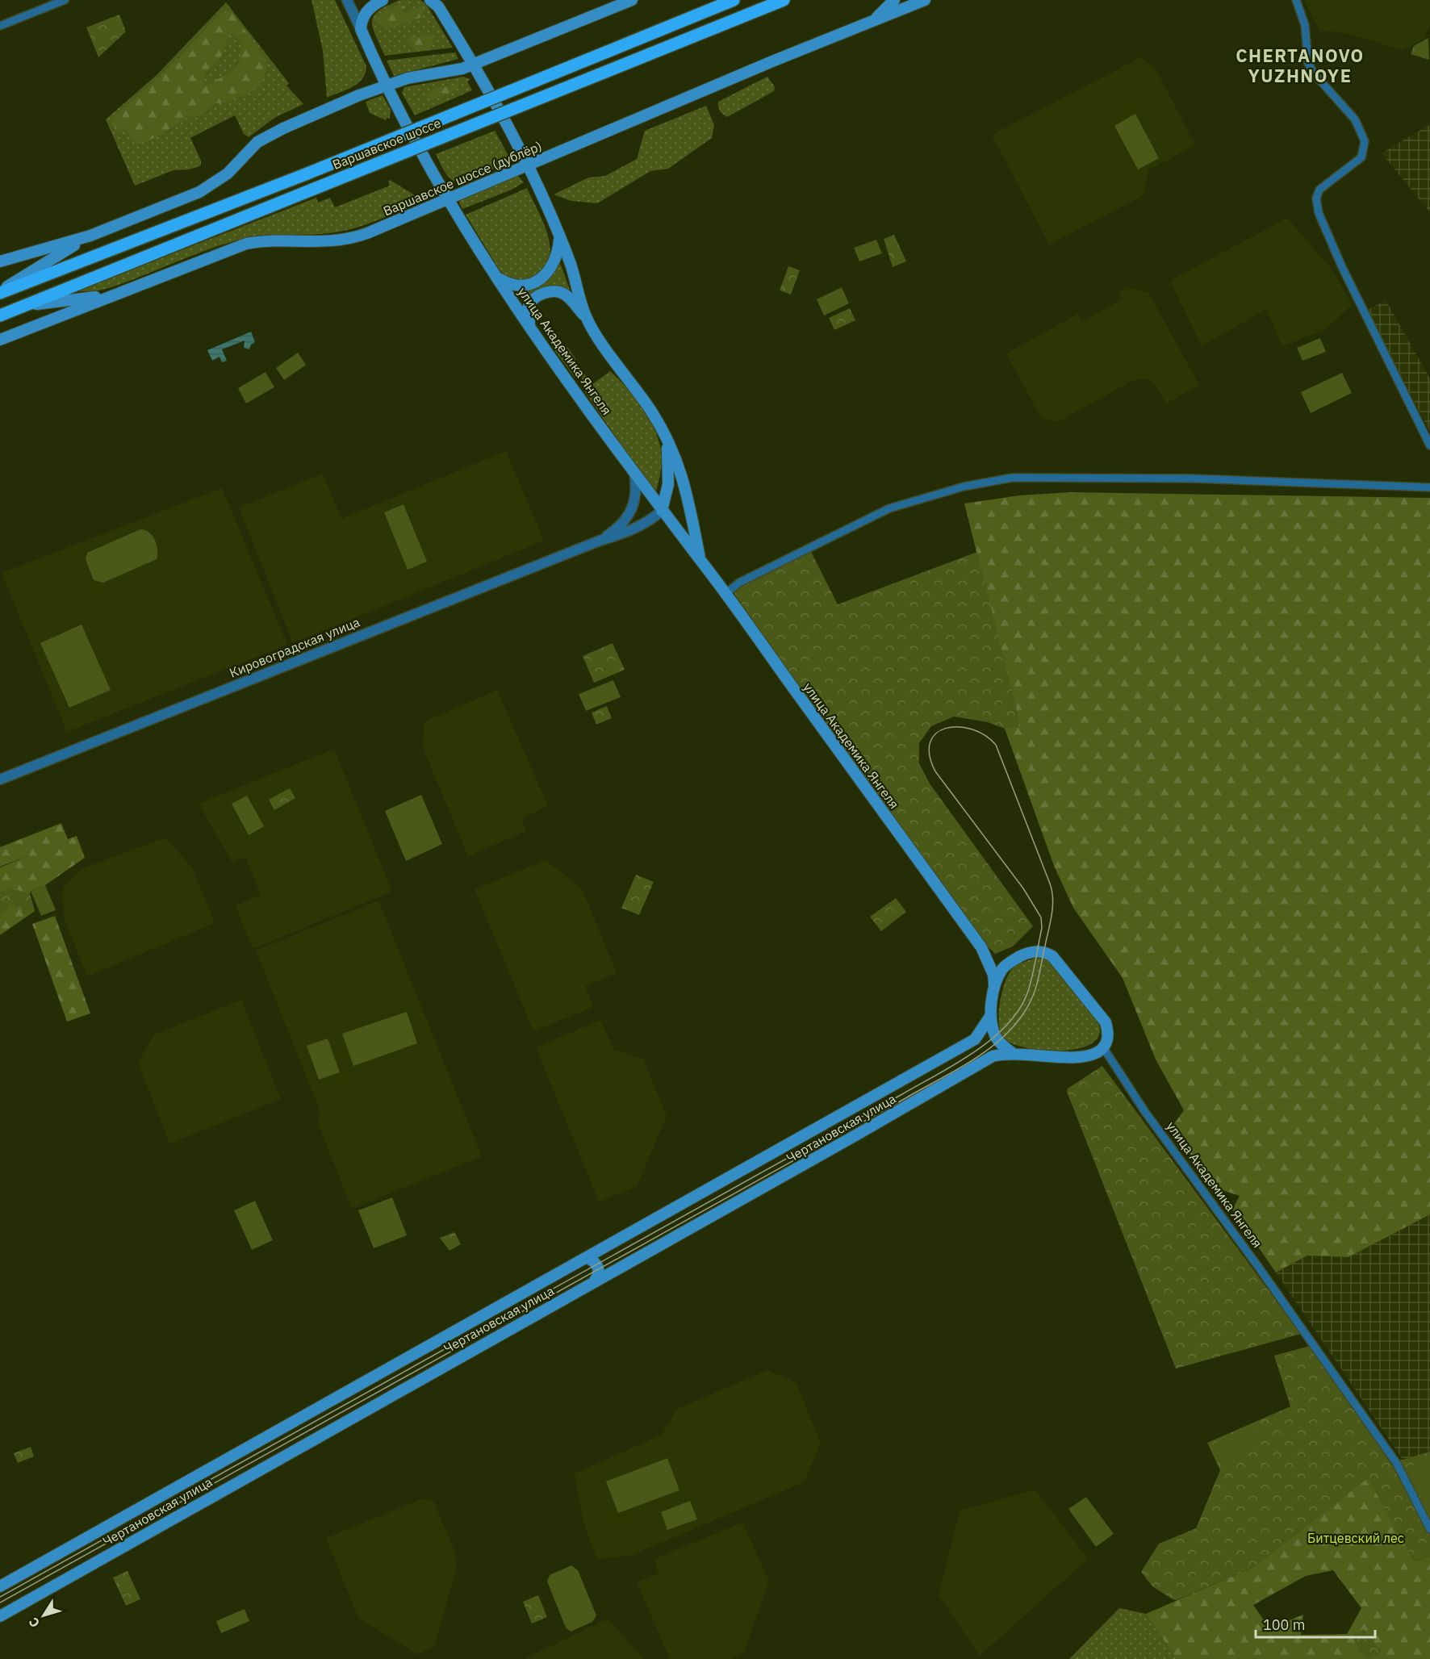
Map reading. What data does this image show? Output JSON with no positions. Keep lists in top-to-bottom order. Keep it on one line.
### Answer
{"streets":{"main road":["Варшавское шоссе","Варшавское шоссе (дублёр)","улица Академика Янгеля","Чертановская улица"],"street":["Кировоградская улица"]},"crossings":[["Варшавское шоссе (дублёр)","улица Академика Янгеля"],["улица Академика Янгеля","Кировоградская улица"],["улица Академика Янгеля","Чертановская улица"]],"districts":["CHERTANOVO YUZHNOYE"],"parks":["Битцевский лес"],"scale_bar":"100 m","north":"bottom left"}
